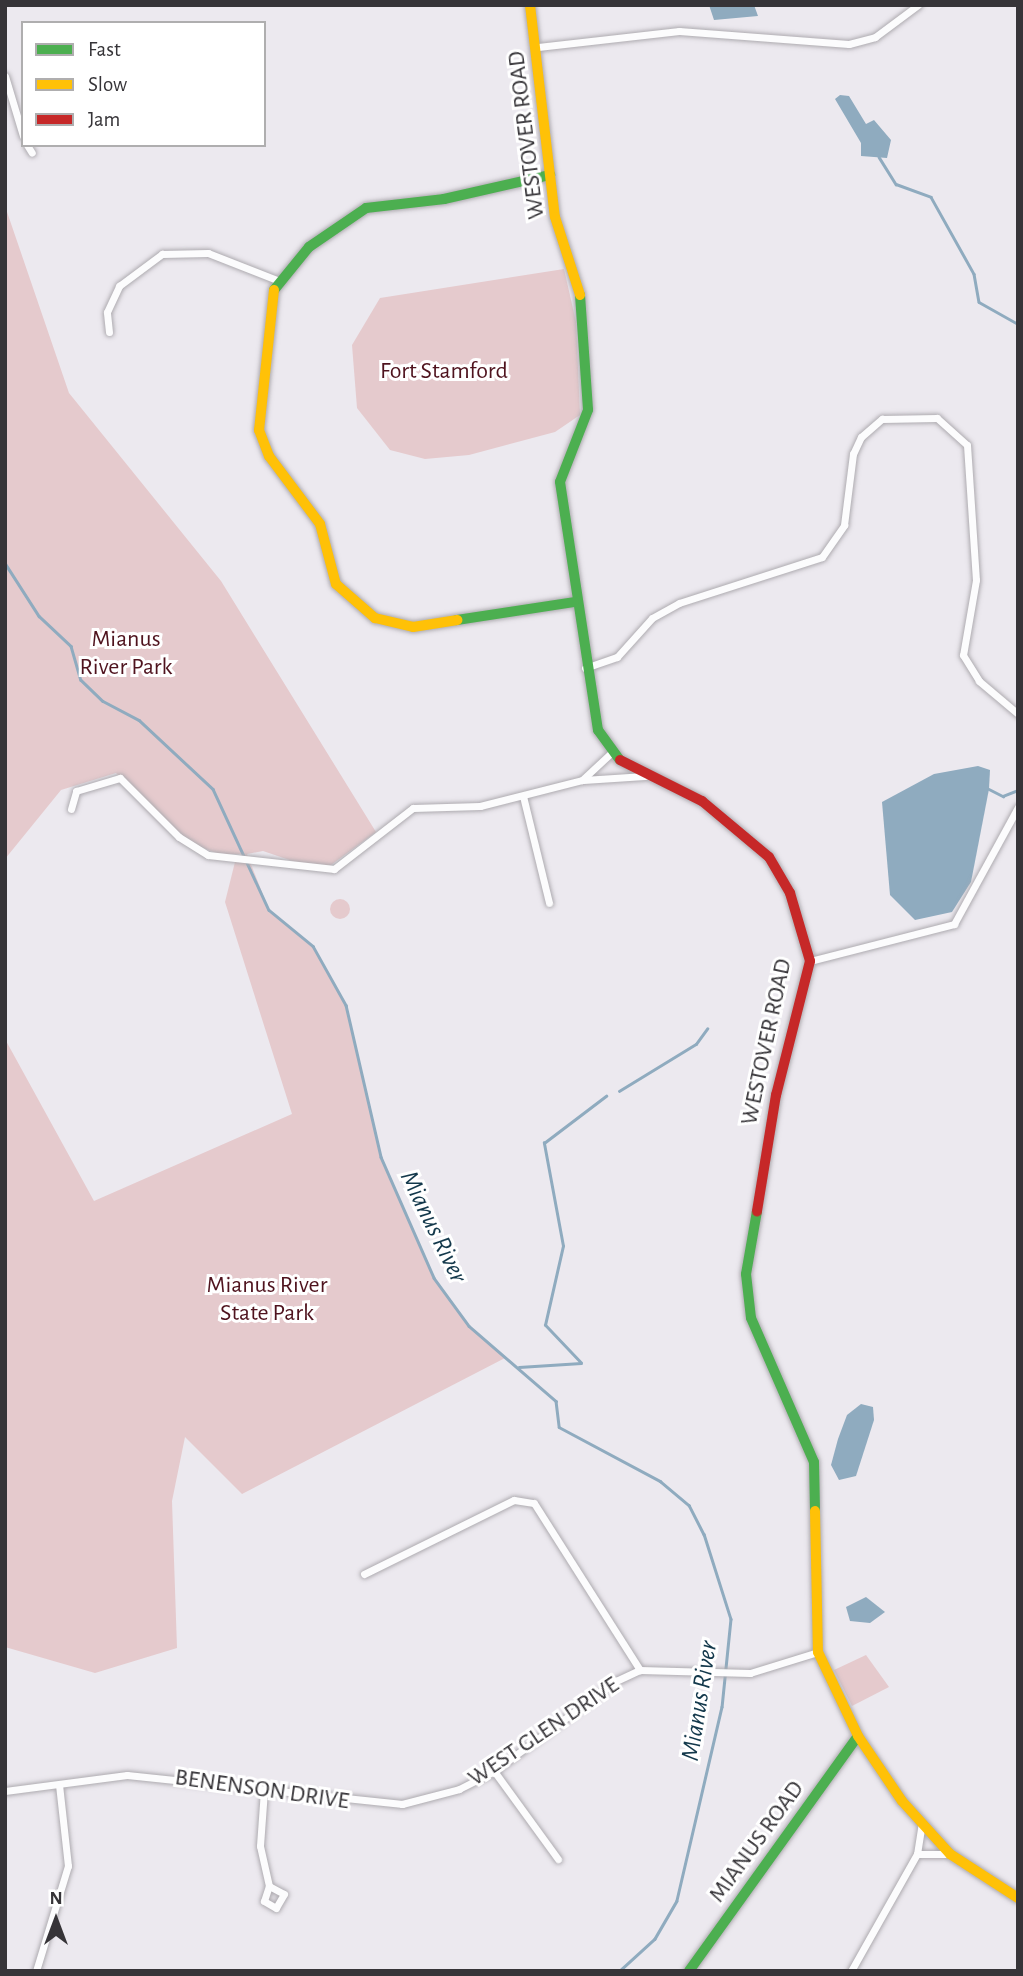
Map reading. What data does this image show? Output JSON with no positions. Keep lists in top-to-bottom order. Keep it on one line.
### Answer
{"streets":{"street":["WESTOVER ROAD","WEST GLEN DRIVE","BENENSON DRIVE","MIANUS ROAD"]},"crossings":[["WESTOVER ROAD","WEST GLEN DRIVE"],["WESTOVER ROAD","MIANUS ROAD"],["WEST GLEN DRIVE","BENENSON DRIVE"]],"water":["Mianus River"],"parks":["Fort Stamford","Mianus River Park","Mianus River State Park"],"legend":["Fast","Slow","Jam"],"north":"top"}
